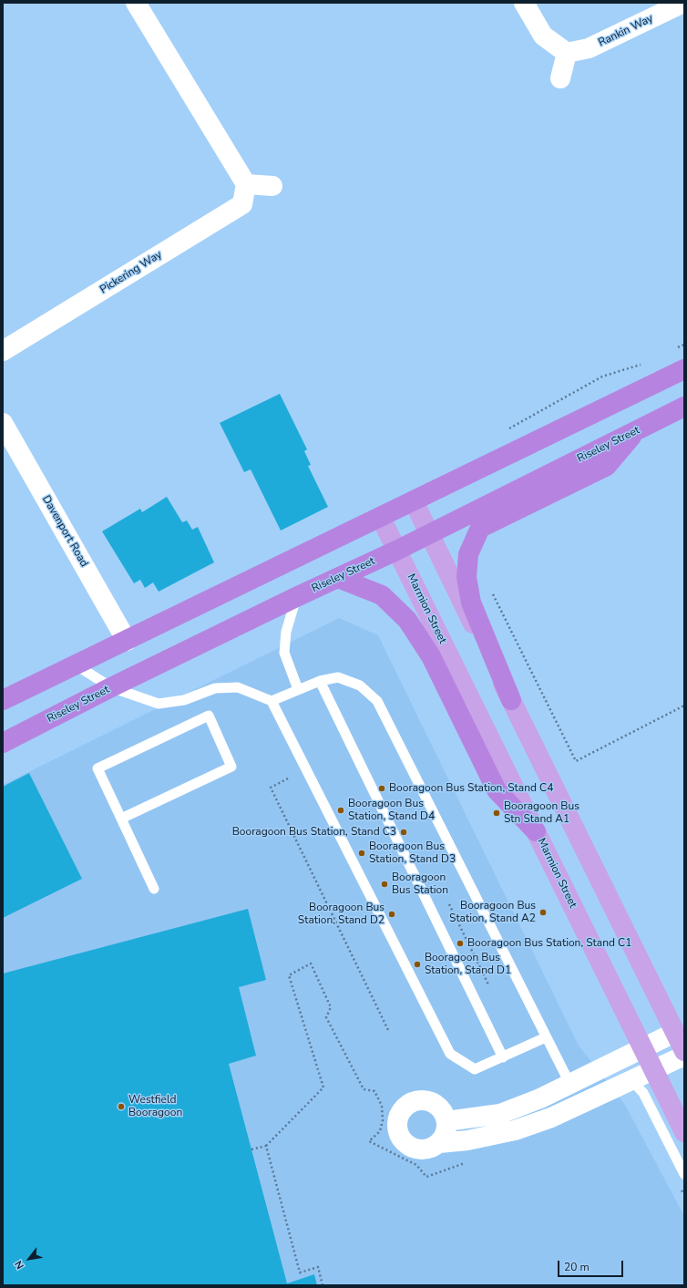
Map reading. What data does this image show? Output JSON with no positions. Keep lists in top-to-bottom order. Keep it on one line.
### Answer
{"streets":{"highway":["Riseley Street"],"main road":["Marmion Street"],"street":["Rankin Way","Pickering Way","Davenport Road"]},"crossings":[["Riseley Street","Marmion Street"]],"places":["Booragoon Bus Station, Stand C4","Booragoon Bus Station, Stand D4","Booragoon Bus Stn Stand A1","Booragoon Bus Station, Stand C3","Booragoon Bus Station, Stand D3","Booragoon Bus Station","Booragoon Bus Station, Stand A2","Booragoon Bus Station, Stand D2","Booragoon Bus Station, Stand C1","Booragoon Bus Station, Stand D1","Westfield Booragoon"],"scale_bar":"20 m","north":"bottom left"}
